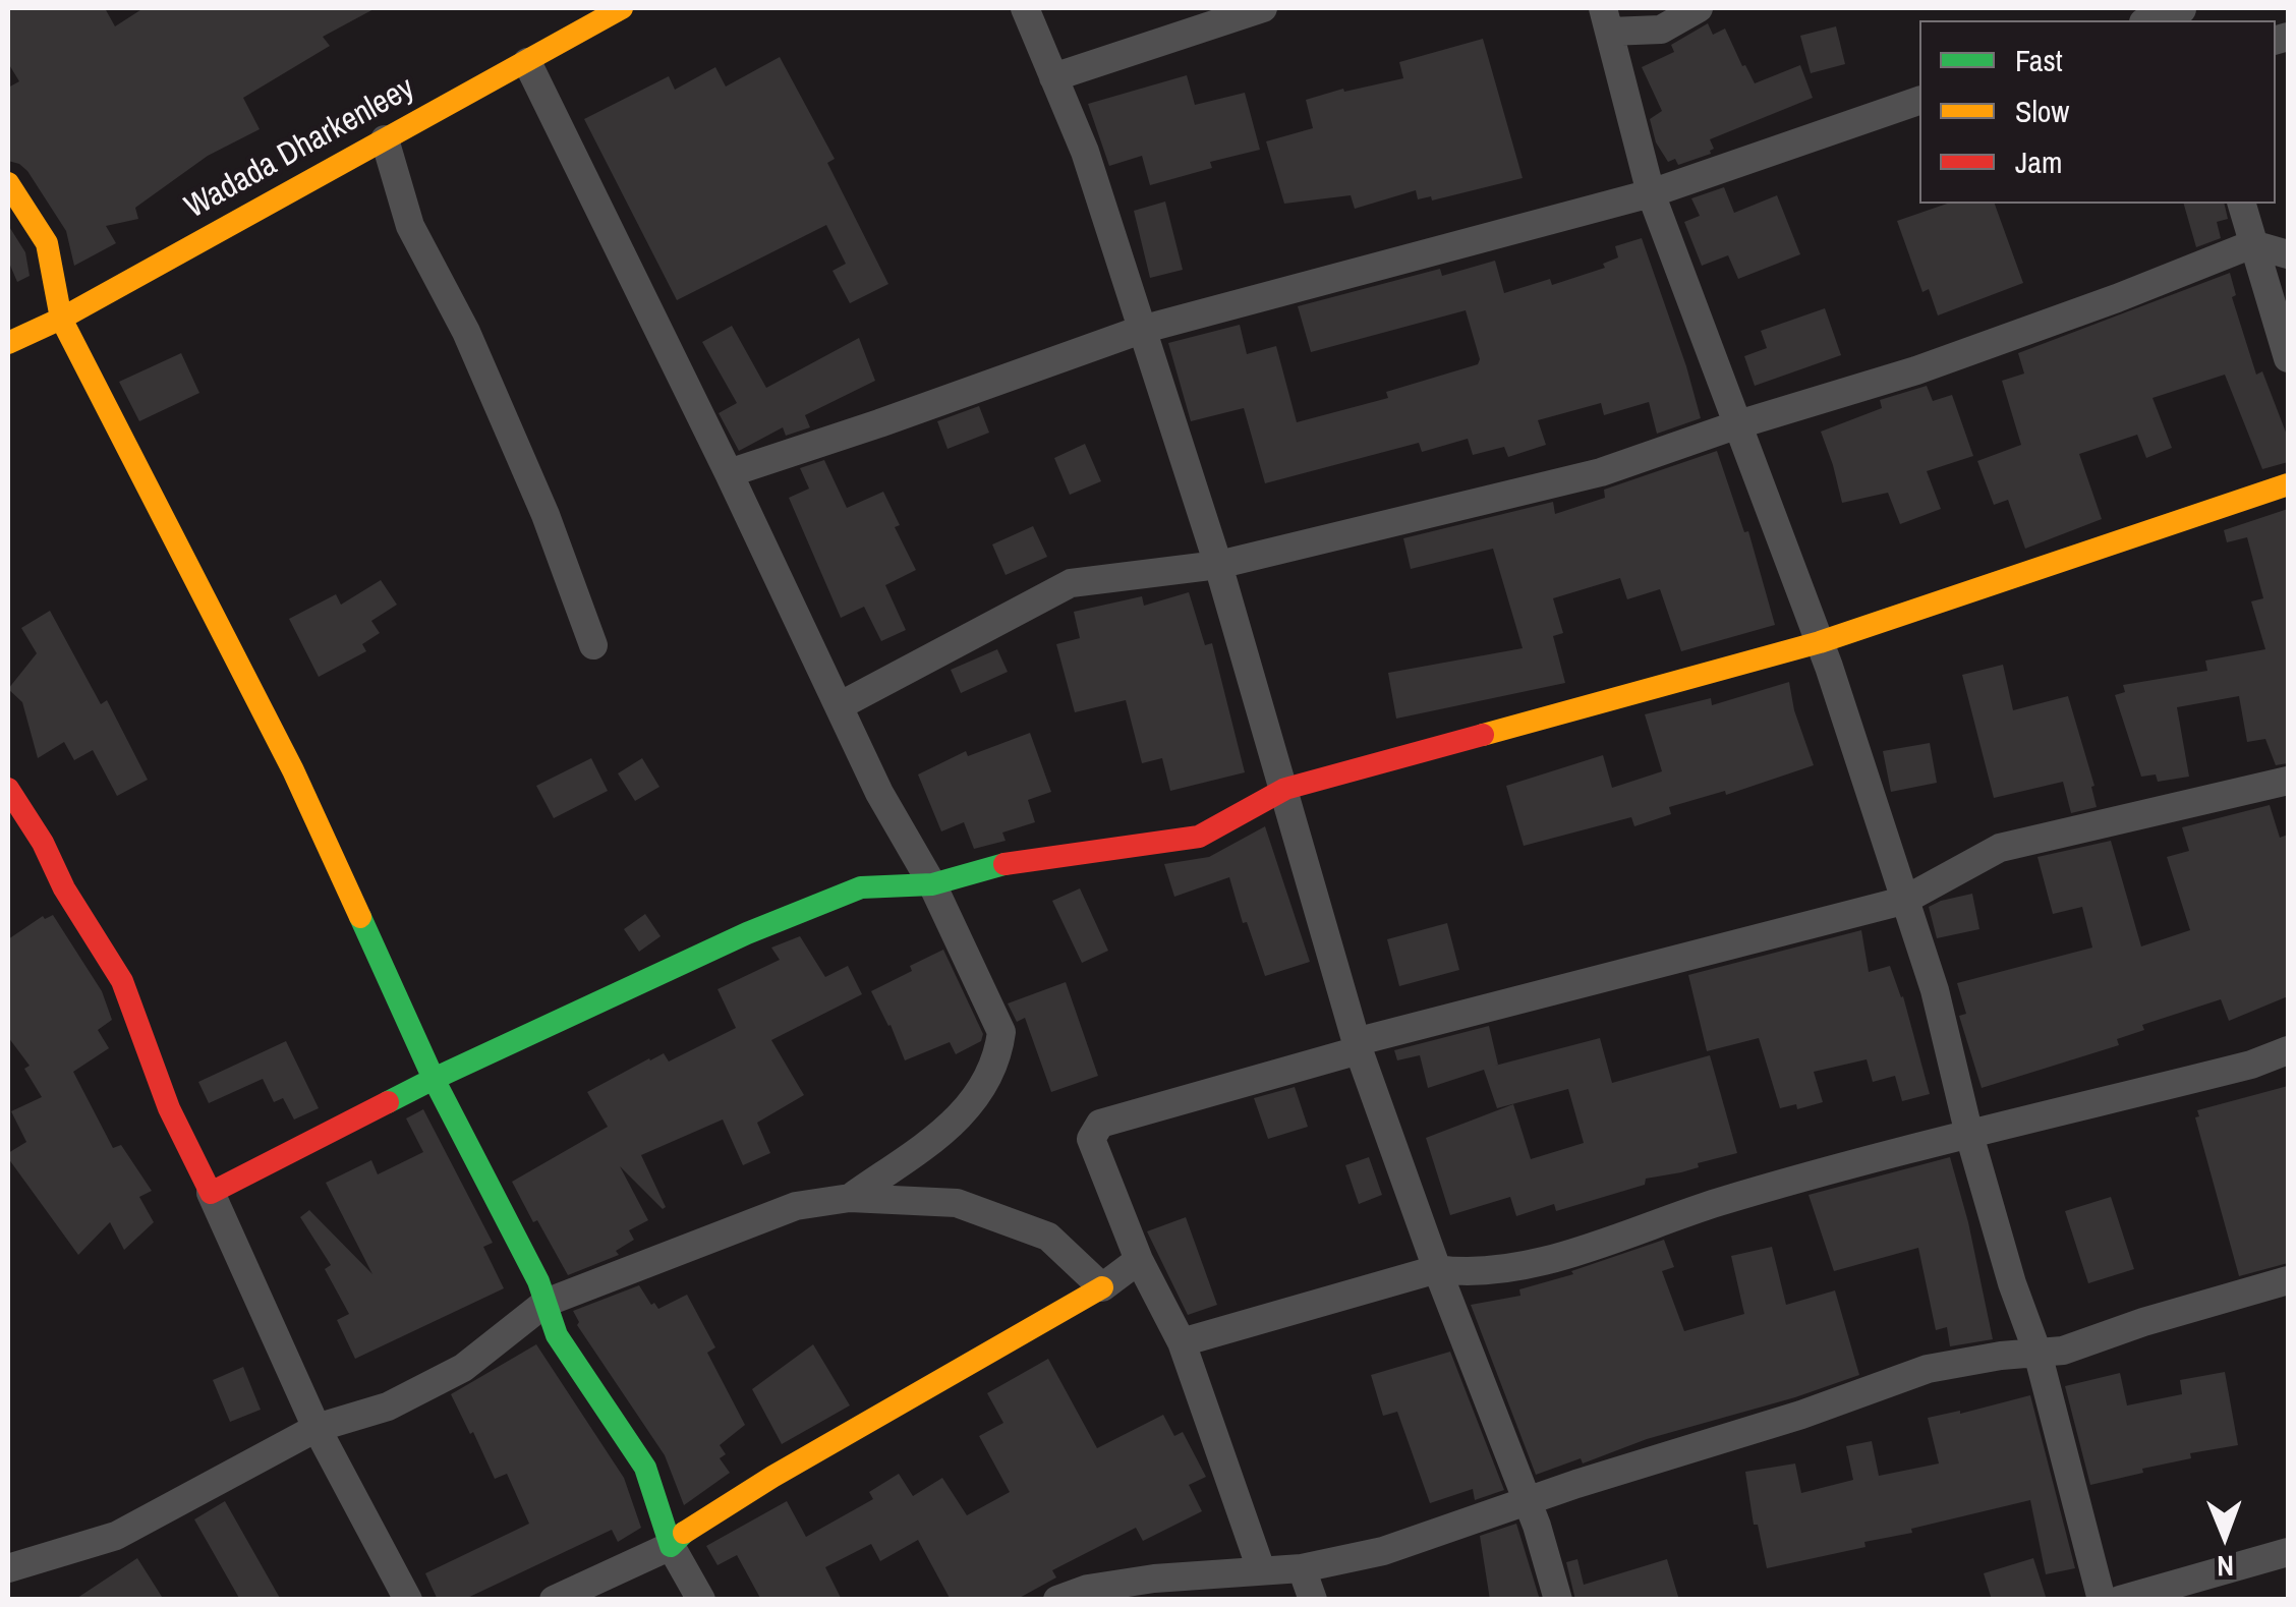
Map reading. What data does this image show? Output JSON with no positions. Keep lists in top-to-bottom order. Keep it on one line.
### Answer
{"streets":{"street":["Wadada Dharkenleey"]},"legend":["Fast","Slow","Jam"],"north":"bottom"}
